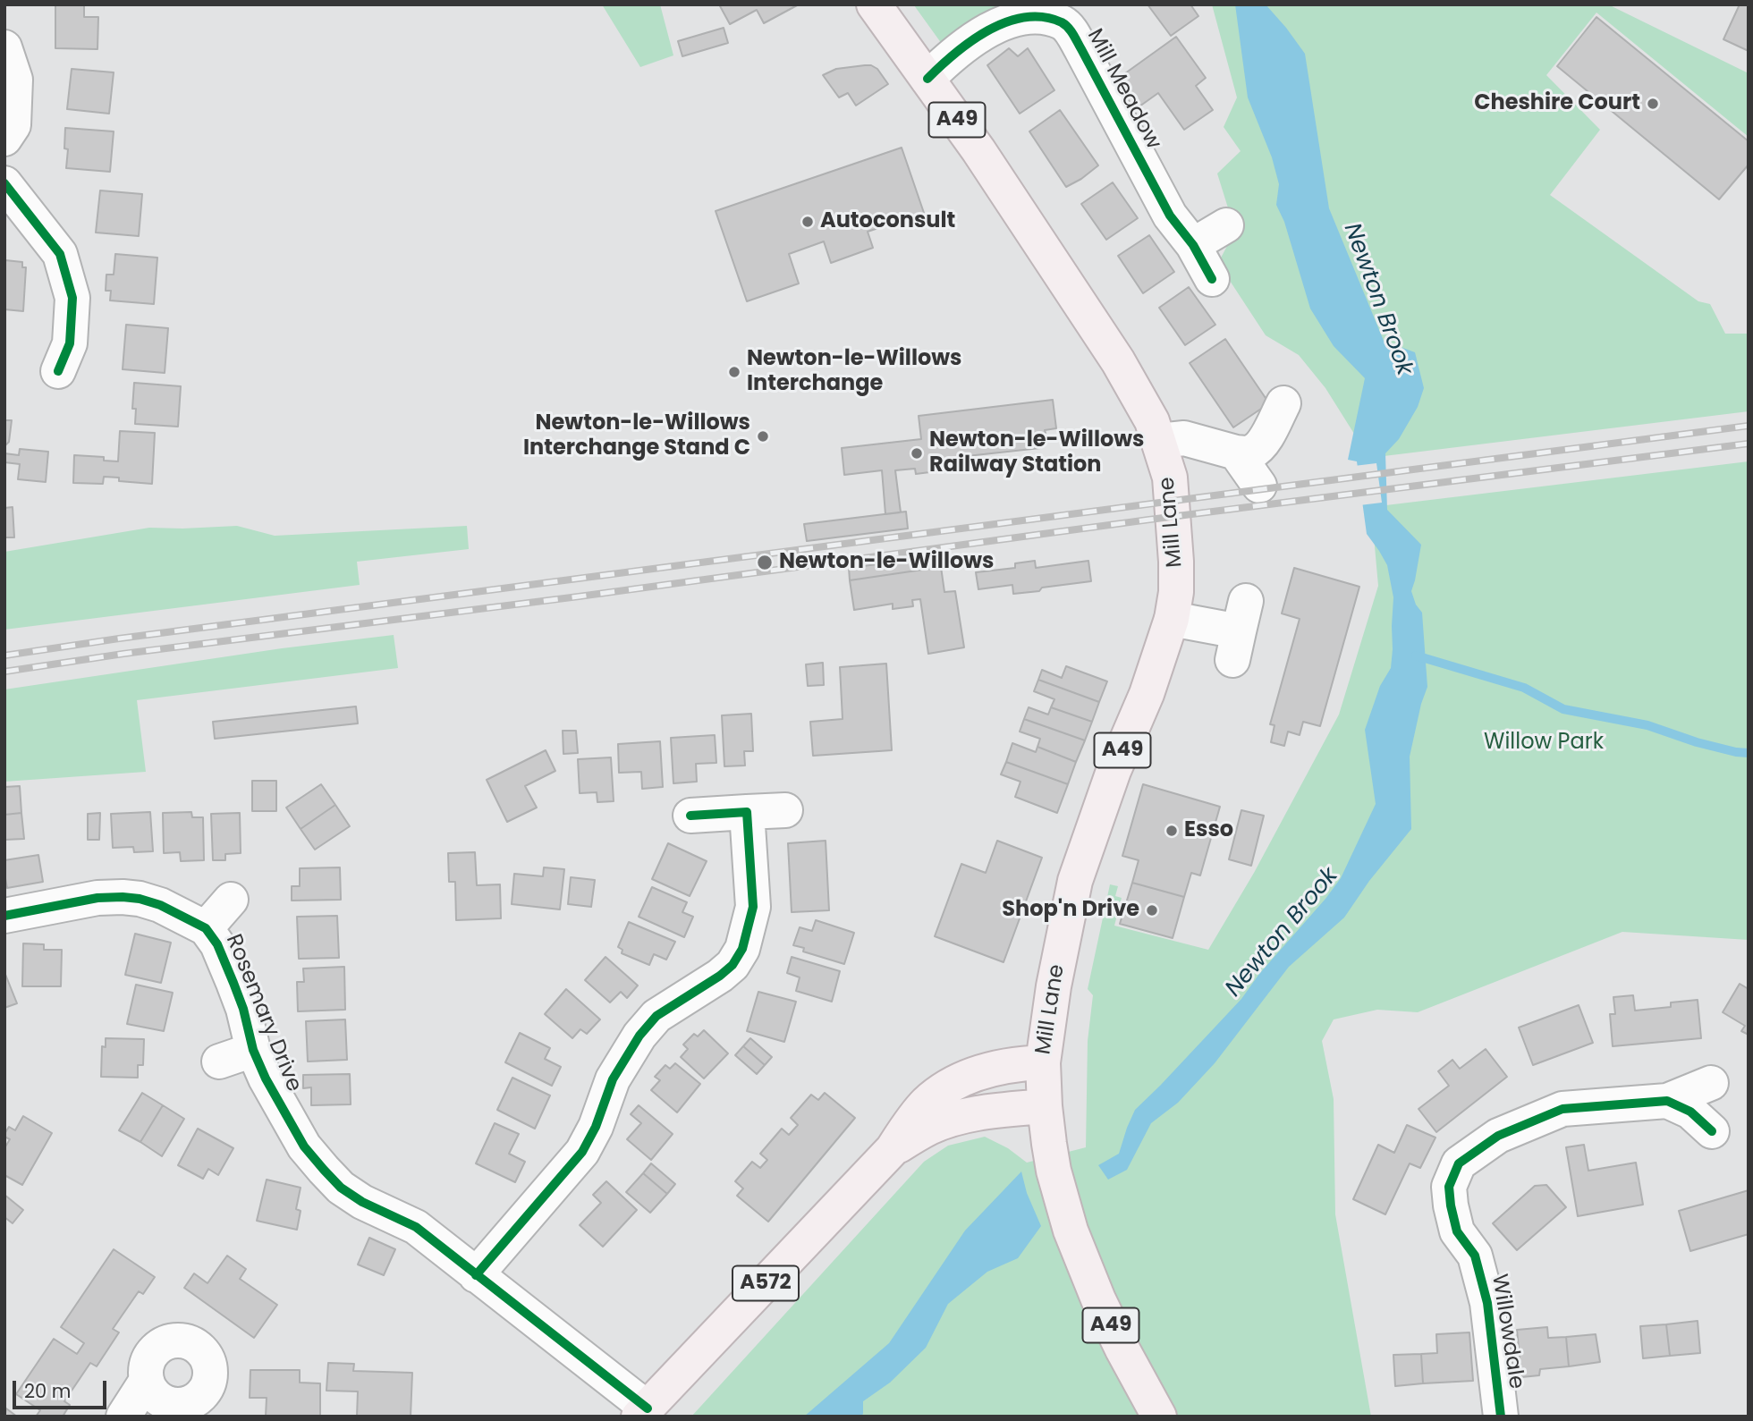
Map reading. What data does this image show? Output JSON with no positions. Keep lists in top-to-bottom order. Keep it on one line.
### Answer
{"streets":{"main road":["A49","Mill Lane","A572"],"street":["Mill Meadow","Rosemary Drive","Willowdale"]},"crossings":[["Mill Meadow","Mill Lane"],["A49","Mill Lane"],["A49","A572"],["Mill Lane","A572"],["Rosemary Drive","A572"]],"water":["Newton Brook"],"parks":["Willow Park"],"places":["Cheshire Court","Autoconsult","Newton-le-Willows Interchange","Newton-le-Willows Interchange Stand C","Newton-le-Willows Railway Station","Newton-le-Willows","Esso","Shop'n Drive"],"scale_bar":"20 m"}
